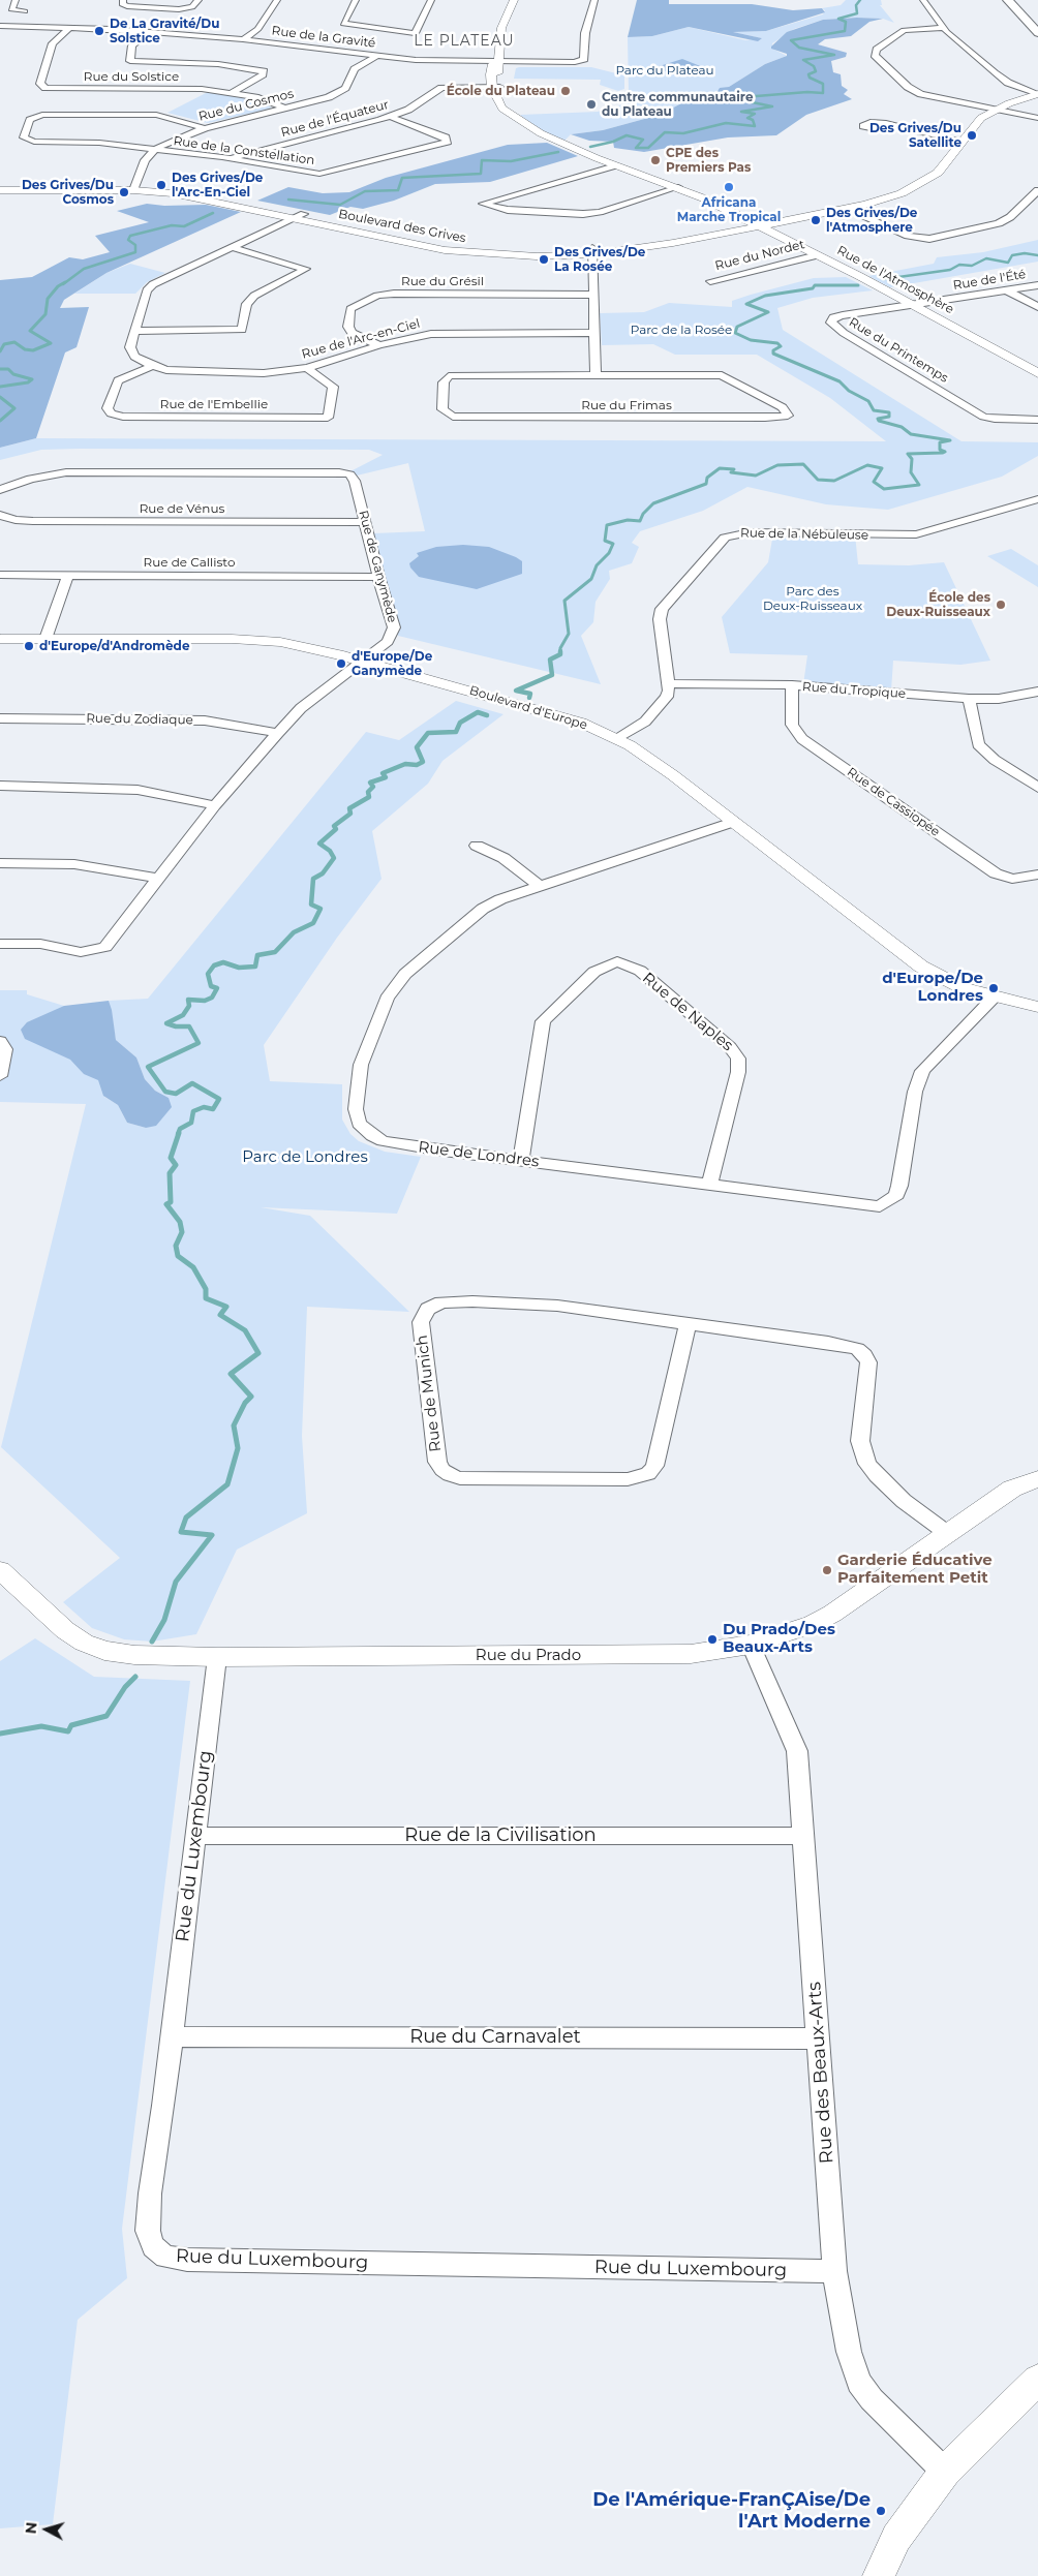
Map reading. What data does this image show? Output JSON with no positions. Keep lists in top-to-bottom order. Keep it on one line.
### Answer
{"streets":{"street":["Rue de la Gravité","Rue du Solstice","Rue du Cosmos","Rue de l'Équateur","Rue de la Constellation","Boulevard des Grives","Rue du Nordet","Rue de l'Atmosphère","Rue de l'Été","Rue du Grésil","Rue de l'Arc-en-Ciel","Rue du Printemps","Rue de l'Embellie","Rue du Frimas","Rue de Vénus","Rue de la Nébuleuse","Rue de Callisto","Rue de Ganymède","Rue du Tropique","Boulevard d'Europe","Rue du Zodiaque","Rue de Cassiopée","Rue de Naples","Rue de Londres","Rue de Munich","Rue du Prado","Rue de la Civilisation","Rue du Luxembourg","Rue du Carnavalet","Rue des Beaux-Arts"]},"crossings":[["Rue de la Gravité","Rue du Solstice"],["Rue de la Gravité","Rue du Cosmos"],["Rue du Solstice","Rue du Cosmos"],["Rue du Cosmos","Rue de la Constellation"],["Rue du Cosmos","Boulevard des Grives"],["Rue de l'Équateur","Rue de la Constellation"],["Rue de l'Équateur","Rue de l'Atmosphère"],["Boulevard des Grives","Rue de l'Atmosphère"],["Boulevard des Grives","Rue de l'Arc-en-Ciel"],["Rue du Nordet","Rue de l'Atmosphère"],["Rue de l'Atmosphère","Rue de l'Été"],["Rue de l'Atmosphère","Rue du Printemps"],["Rue de l'Été","Rue du Printemps"],["Rue du Grésil","Rue de l'Arc-en-Ciel"],["Rue de l'Arc-en-Ciel","Rue de l'Embellie"],["Rue de Vénus","Rue de Ganymède"],["Rue de la Nébuleuse","Rue du Tropique"],["Rue de la Nébuleuse","Boulevard d'Europe"],["Rue de Callisto","Rue de Ganymède"],["Rue de Ganymède","Boulevard d'Europe"],["Rue de Ganymède","Rue du Zodiaque"],["Rue du Tropique","Rue de Cassiopée"],["Boulevard d'Europe","Rue de Londres"],["Rue de Naples","Rue de Londres"],["Rue de Munich","Rue du Prado"],["Rue du Prado","Rue du Luxembourg"],["Rue du Prado","Rue des Beaux-Arts"],["Rue de la Civilisation","Rue du Luxembourg"],["Rue de la Civilisation","Rue des Beaux-Arts"],["Rue du Luxembourg","Rue du Carnavalet"],["Rue du Luxembourg","Rue des Beaux-Arts"],["Rue du Carnavalet","Rue des Beaux-Arts"]],"districts":["LE PLATEAU"],"parks":["Parc du Plateau","Parc de la Rosée","Parc des Deux-Ruisseaux","Parc de Londres"],"places":["De La Gravité/Du Solstice","École du Plateau","Centre communautaire du Plateau","Des Grives/Du Satellite","CPE des Premiers Pas","Des Grives/De l'Arc-En-Ciel","Africana Marche Tropical","Des Grives/Du Cosmos","Des Grives/De l'Atmosphere","Des Grives/De La Rosée","École des Deux-Ruisseaux","d'Europe/d'Andromède","d'Europe/De Ganymède","d'Europe/De Londres","Garderie Éducative Parfaitement Petit","Du Prado/Des Beaux-Arts","De l'Amérique-FranÇAise/De l'Art Moderne"],"north":"left"}
